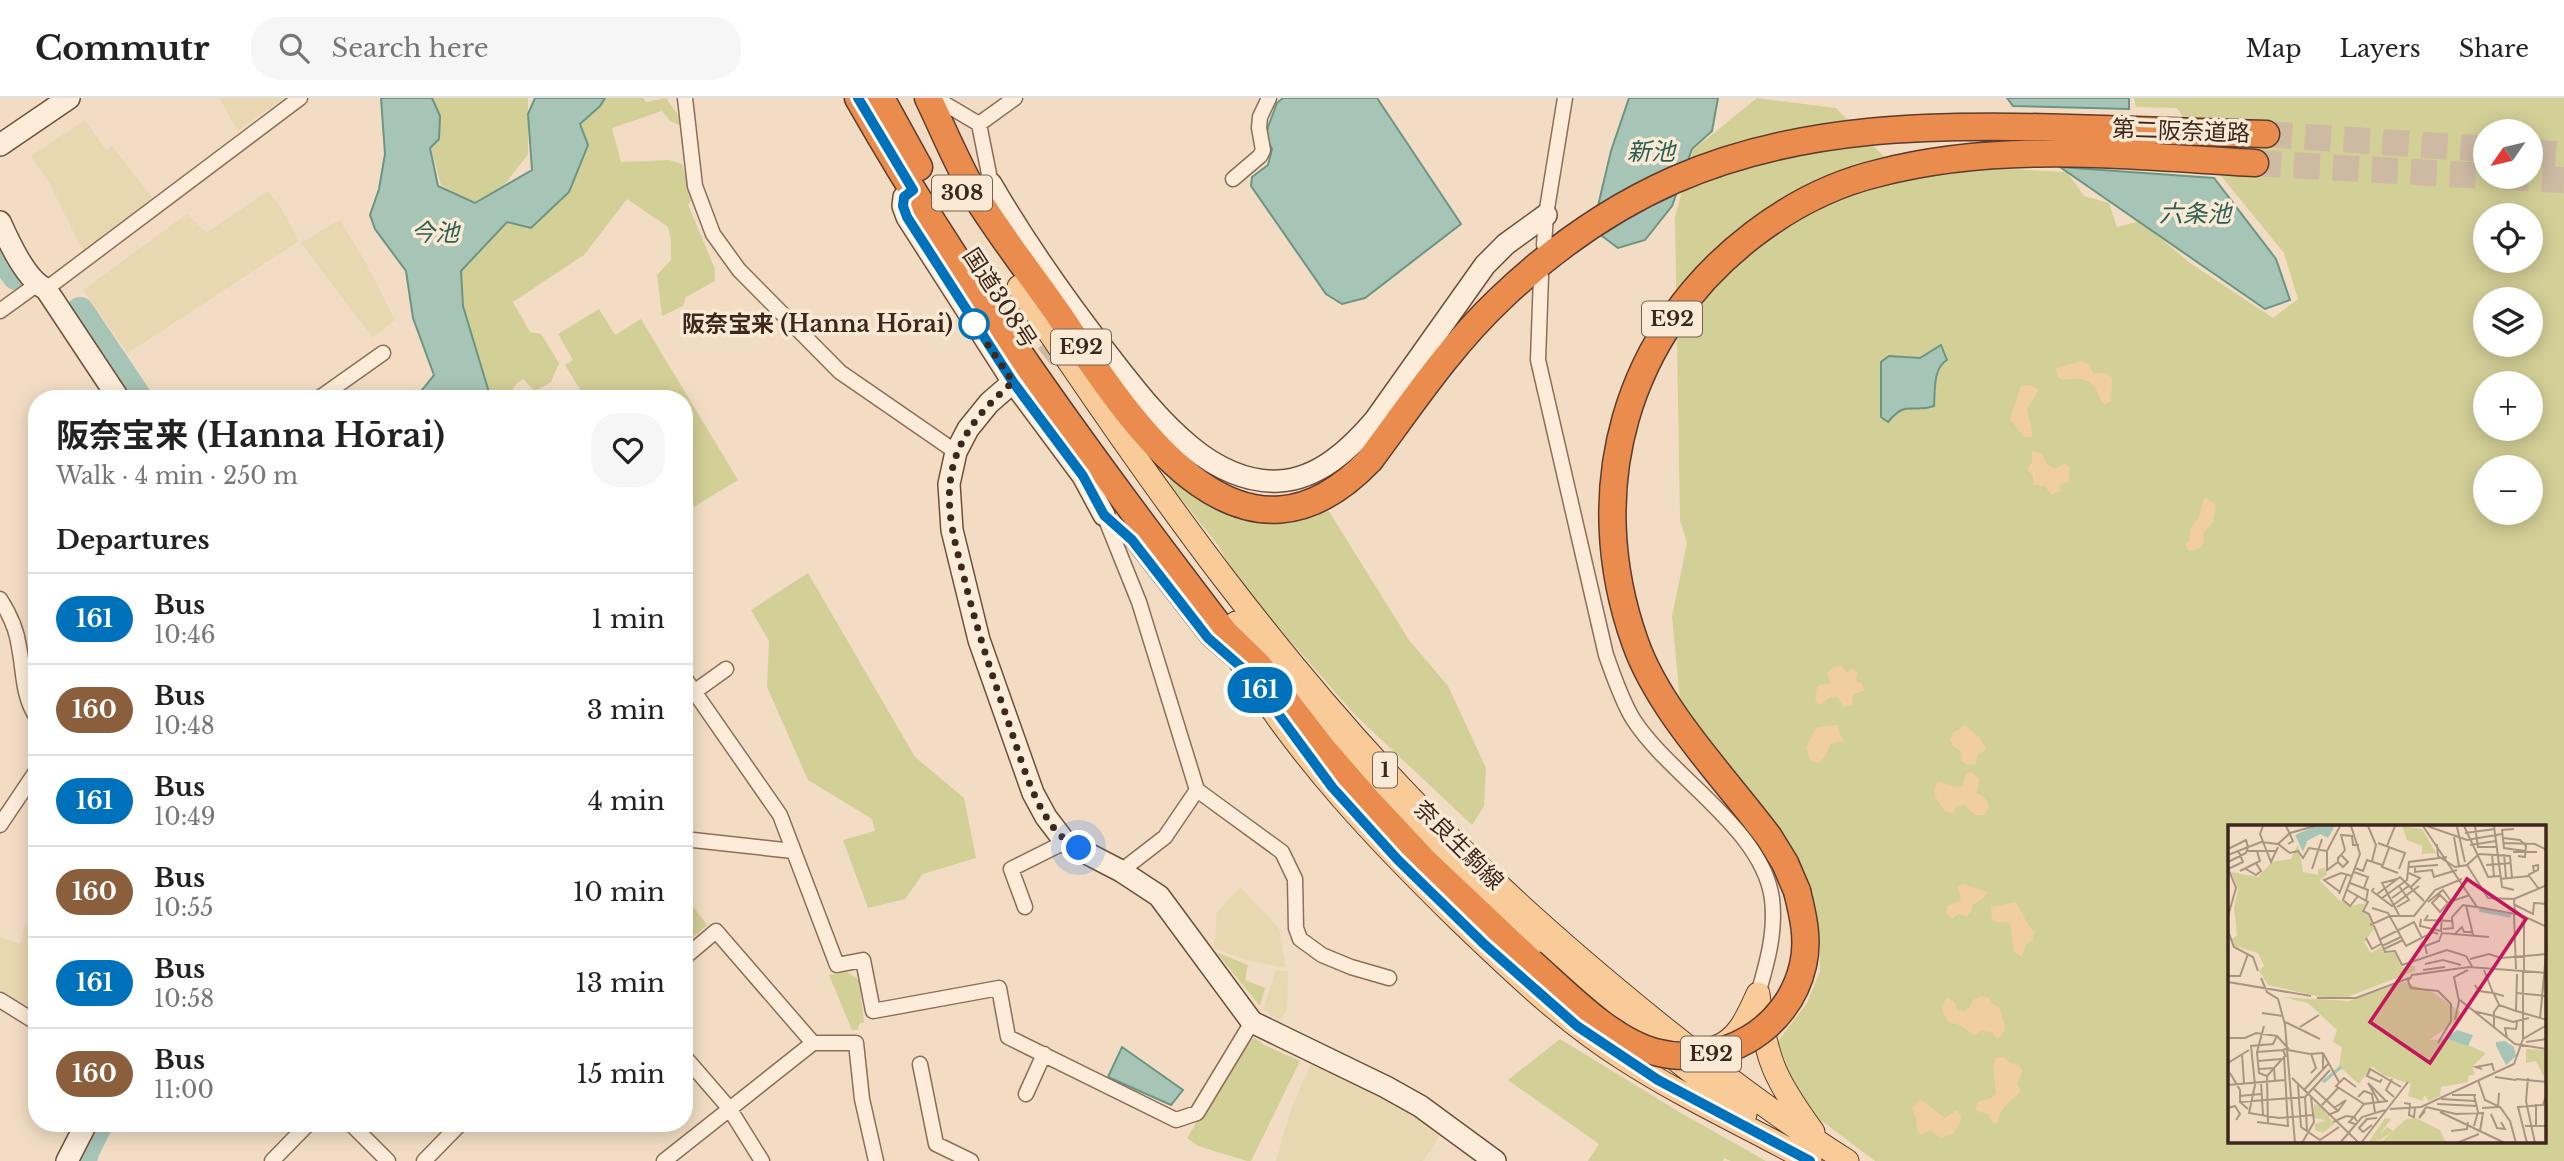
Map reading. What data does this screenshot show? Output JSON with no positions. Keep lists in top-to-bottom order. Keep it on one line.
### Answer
{"streets":{"highway":["第二阪奈道路","308","国道308号","E92"],"main road":["1","奈良生駒線"]},"crossings":[["第二阪奈道路","E92"],["308","国道308号"],["308","E92"],["308","奈良生駒線"],["国道308号","E92"],["国道308号","奈良生駒線"],["E92","奈良生駒線"]],"water":["新池","六条池","今池"],"places":["阪奈宝来 (Hanna Hōrai)"],"lines":["bus line 161"],"north":"bottom left","page":{"header":"Commutr","search":"Search here","nav":["Map","Layers","Share"],"on_map":"161","map_buttons":["+","−"],"heading":[["阪奈宝来 (Hanna Hōrai)","Walk · 4 min · 250 m"],"Departures"],"list":[{"mark":"161","name":"Bus","note":"10:46","value":"1 min"},{"mark":"160","name":"Bus","note":"10:48","value":"3 min"},{"mark":"161","name":"Bus","note":"10:49","value":"4 min"},{"mark":"160","name":"Bus","note":"10:55","value":"10 min"},{"mark":"161","name":"Bus","note":"10:58","value":"13 min"},{"mark":"160","name":"Bus","note":"11:00","value":"15 min"}]}}
